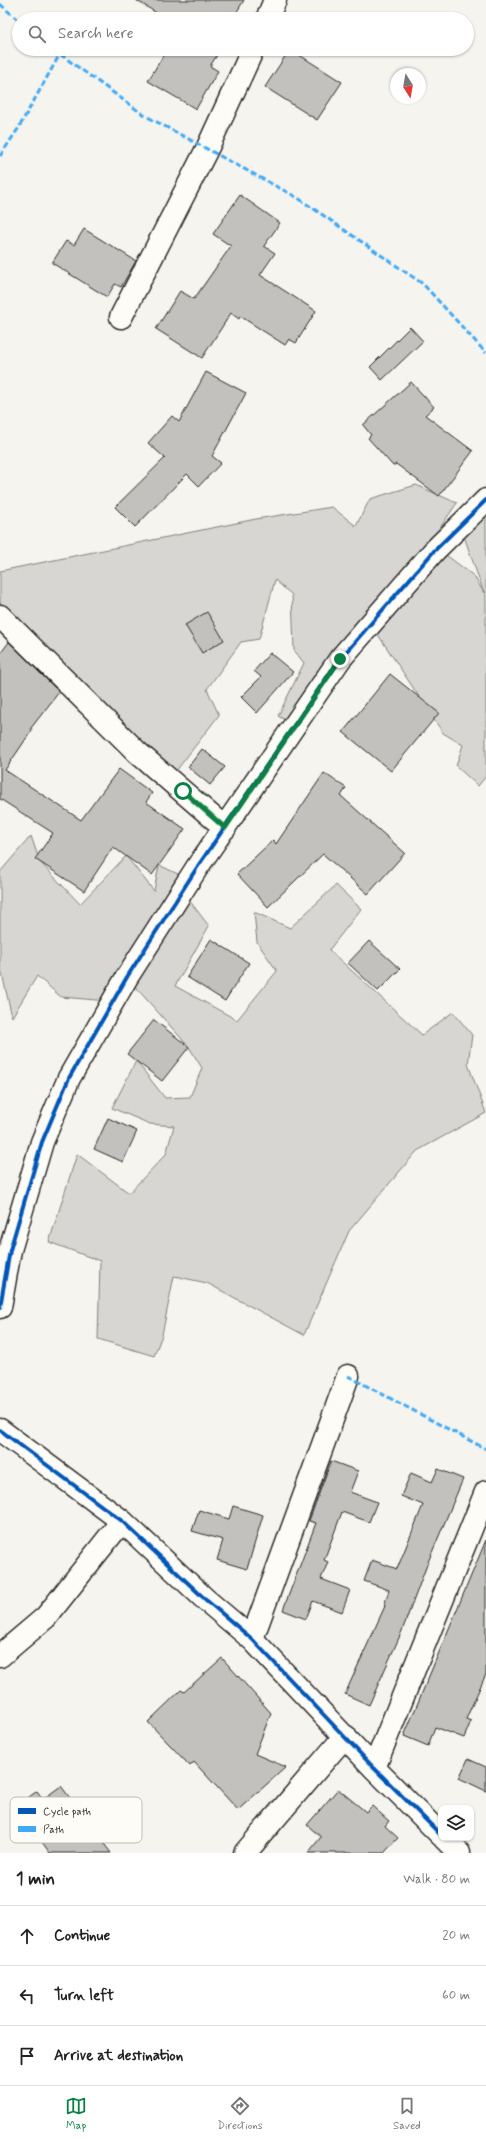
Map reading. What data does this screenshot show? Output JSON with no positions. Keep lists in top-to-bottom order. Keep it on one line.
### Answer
{"legend":["Cycle path","Path"],"north":"bottom","page":{"search":"Search here","heading":["1 min","Walk · 80 m"],"list":[["Continue","20 m"],["Turn left","60 m"],"Arrive at destination"],"nav":["Map","Directions","Saved"]}}
